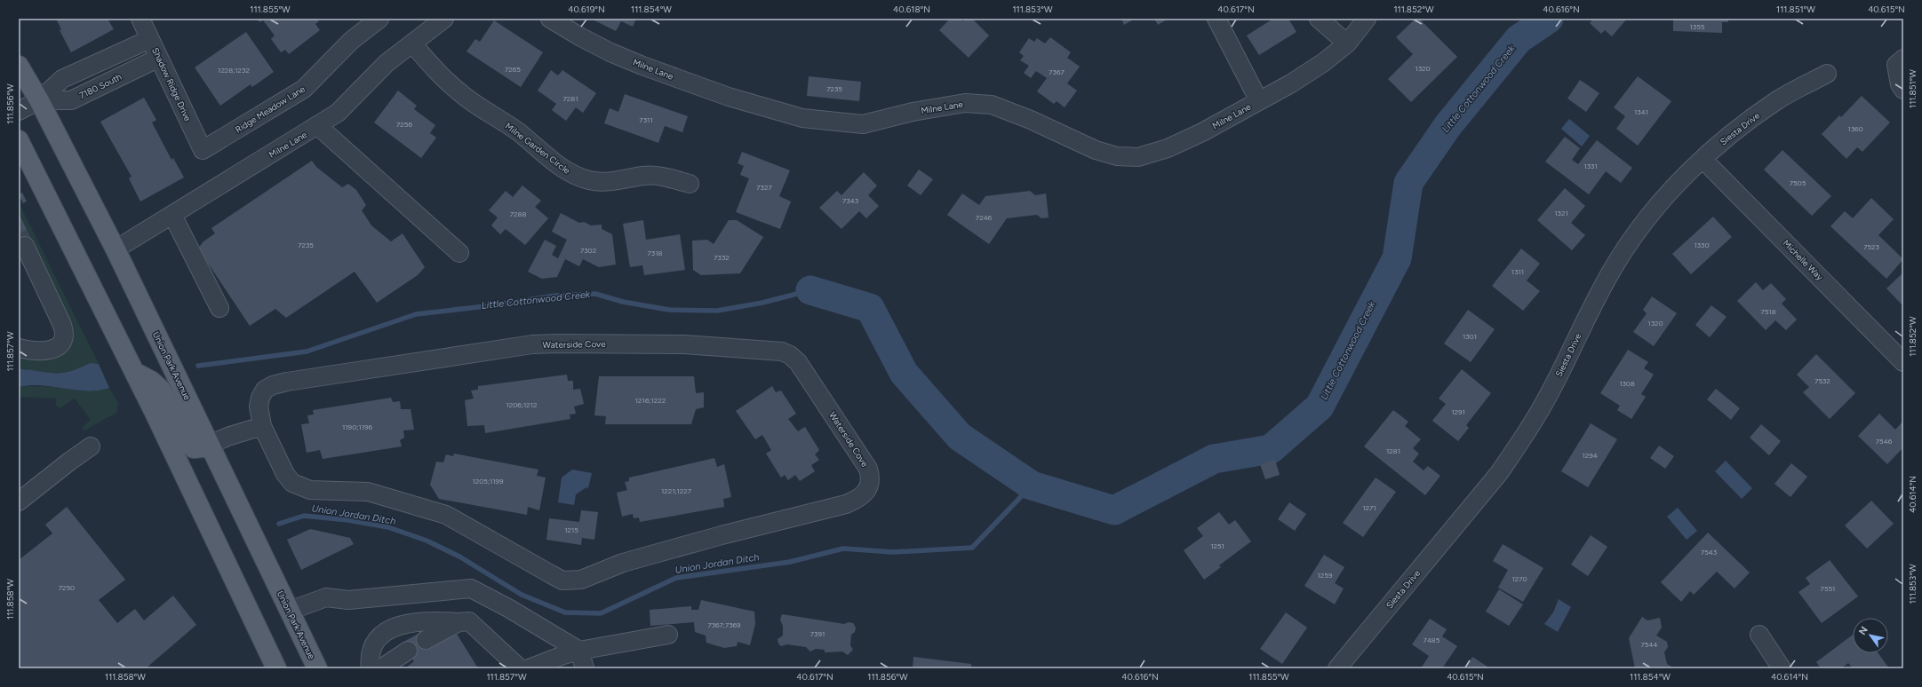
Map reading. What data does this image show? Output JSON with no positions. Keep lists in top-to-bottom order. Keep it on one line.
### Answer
{"streets":{"main road":["Union Park Avenue"],"street":["Milne Lane","Shadow Ridge Drive","7180 South","Ridge Meadow Lane","Siesta Drive","Milne Garden Circle","Michelle Way","Waterside Cove"]},"crossings":[["Milne Lane","Milne Garden Circle"],["Milne Lane","Union Park Avenue"],["Shadow Ridge Drive","7180 South"],["Shadow Ridge Drive","Ridge Meadow Lane"],["7180 South","Union Park Avenue"],["Siesta Drive","Michelle Way"]],"water":["Little Cottonwood Creek","Union Jordan Ditch"],"house_numbers":["1355","1320","7265","1228;1232","7367","7235","7281","1341","7311","7256","1360","1331","7505","7327","7343","1321","7288","7246","7235","1330","7523","7302","7318","7332","1311","7518","1320","1301","7532","1308","1216;1222","1206;1212","1291","1190;1196","7546","1281","1294","1205;1199","1221;1227","1271","1215","1251","7543","1259","1270","7250","7551","7367;7369","7391","7485","7544"],"north":"top left","coordinates":["111.855°W","40.619°N","111.854°W","40.618°N","111.853°W","40.617°N","111.852°W","40.616°N","111.851°W","40.615°N","111.856°W","111.857°W","40.614°N","111.858°W"]}
